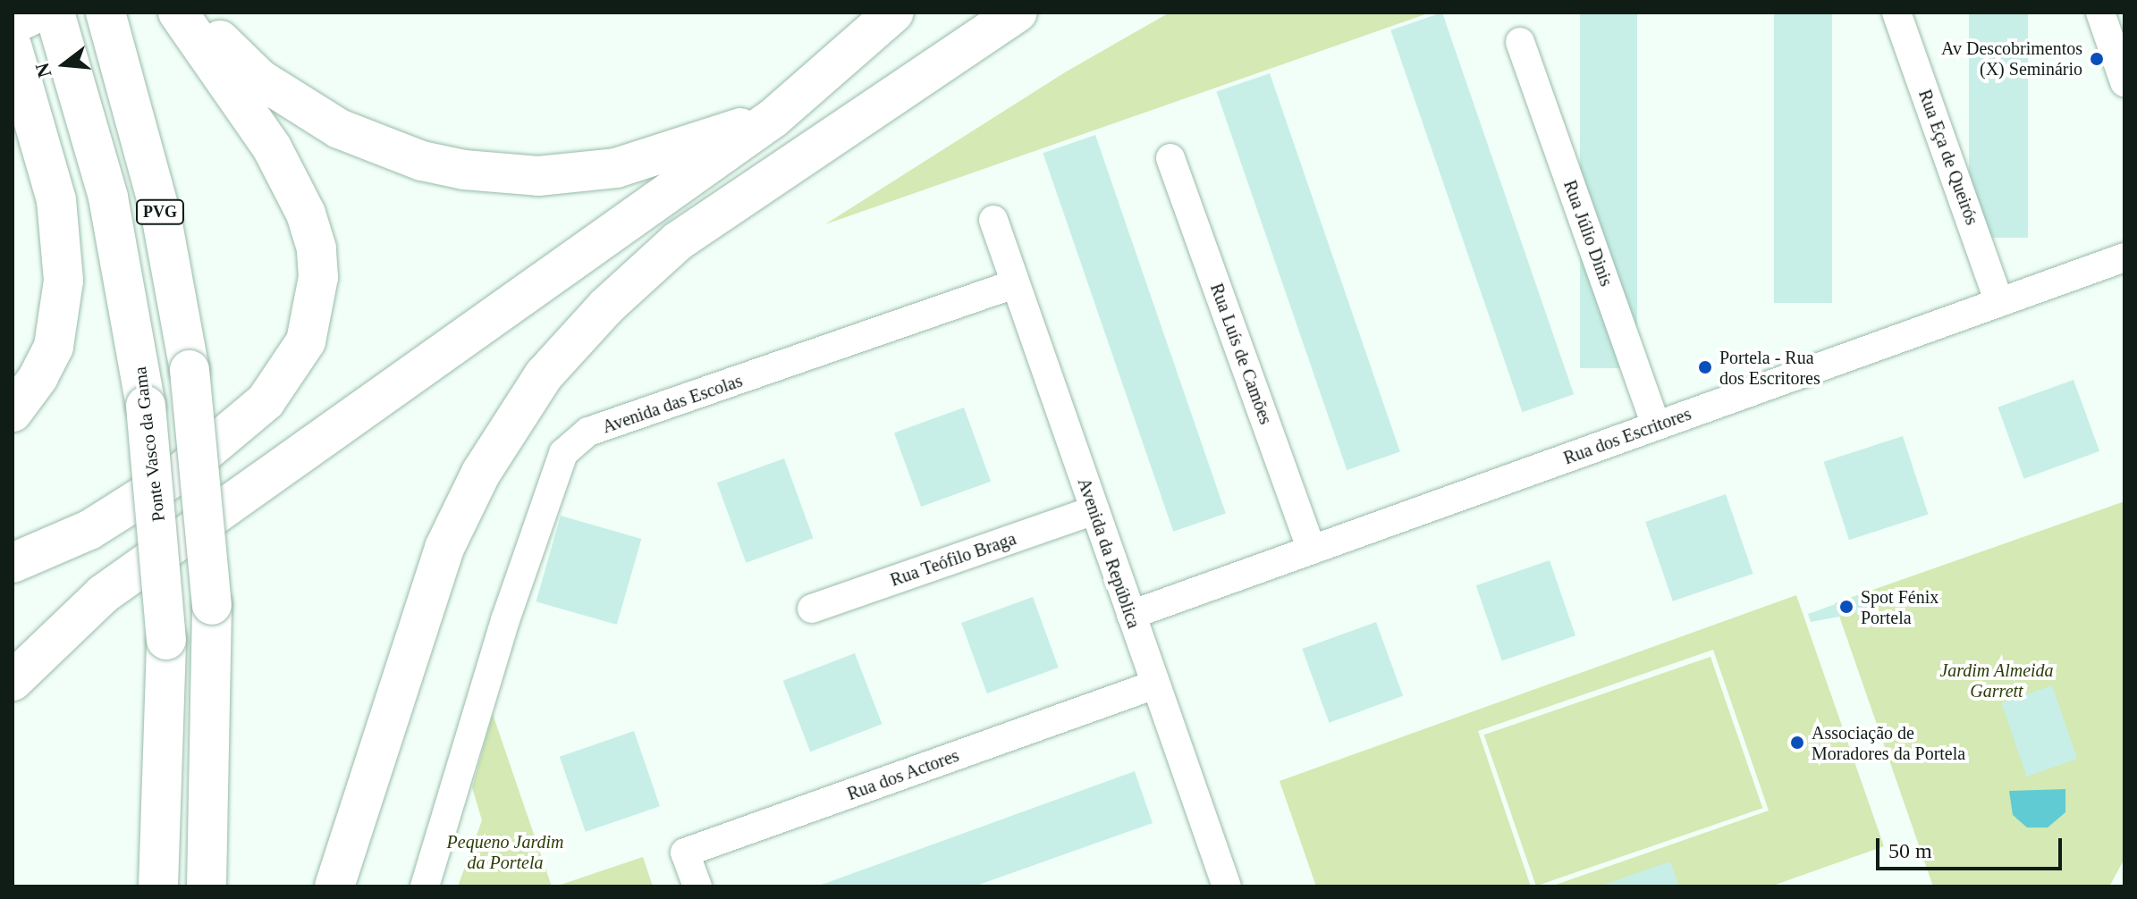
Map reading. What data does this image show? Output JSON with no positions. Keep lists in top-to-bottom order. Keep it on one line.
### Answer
{"streets":{"highway":["PVG","Ponte Vasco da Gama"],"street":["Rua Eça de Queirós","Rua Júlio Dinis","Rua Luís de Camões","Avenida das Escolas","Rua dos Escritores","Avenida da República","Rua Teófilo Braga","Rua dos Actores"]},"crossings":[["Rua Eça de Queirós","Rua dos Escritores"],["Rua Júlio Dinis","Rua dos Escritores"],["Rua Luís de Camões","Rua dos Escritores"],["Avenida das Escolas","Avenida da República"],["Rua dos Escritores","Avenida da República"],["Avenida da República","Rua Teófilo Braga"],["Avenida da República","Rua dos Actores"]],"parks":["Jardim Almeida Garrett","Pequeno Jardim da Portela"],"places":["Av Descobrimentos (X) Seminário","Portela - Rua dos Escritores","Spot Fénix Portela","Associação de Moradores da Portela"],"scale_bar":"50 m","north":"left"}
